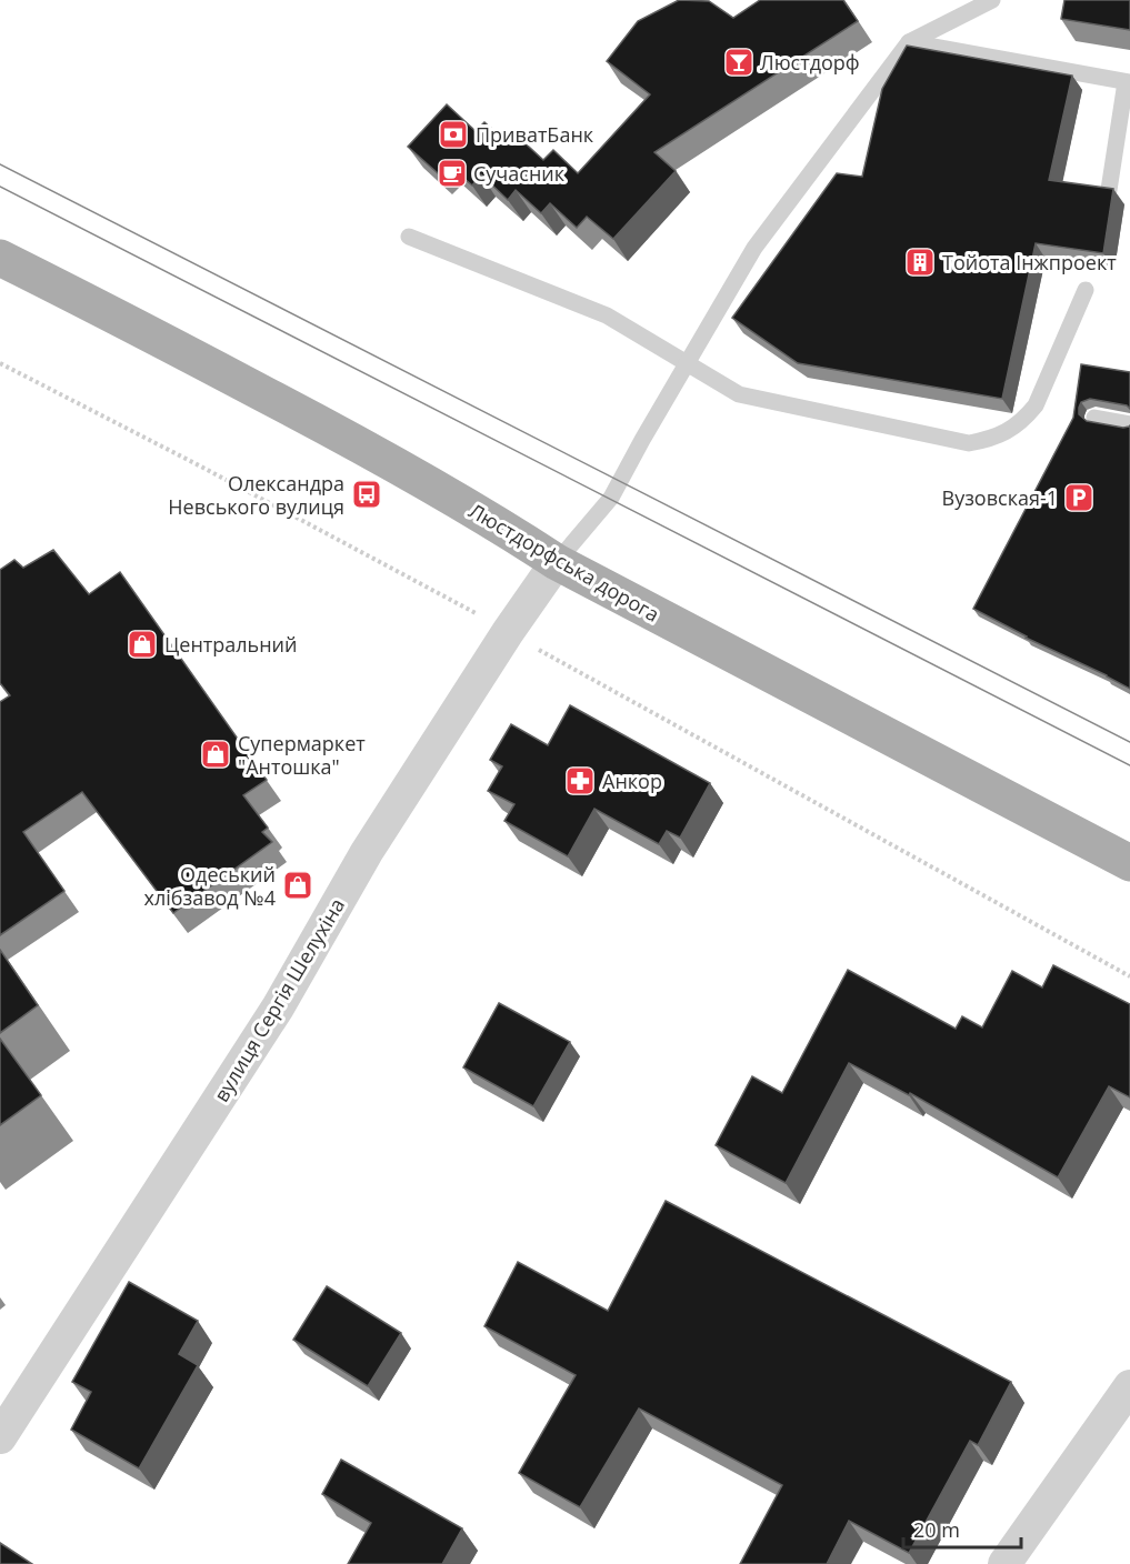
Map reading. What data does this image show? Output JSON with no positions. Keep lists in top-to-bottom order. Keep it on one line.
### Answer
{"streets":{"main road":["Люстдорфська дорога"],"street":["вулиця Сергія Шелухіна"]},"crossings":[["Люстдорфська дорога","вулиця Сергія Шелухіна"]],"places":{"bar":["Люстдорф"],"bank":["ПриватБанк"],"cafe":["Сучасник"],"building":["Тойота Інжпроект"],"bus stop":["Олександра Невського вулиця"],"parking":["Вузовская-1"],"shop":["Центральний","Супермаркет \"Антошка\"","Одеський хлібзавод №4"],"pharmacy":["Анкор"]},"scale_bar":"20 m"}
